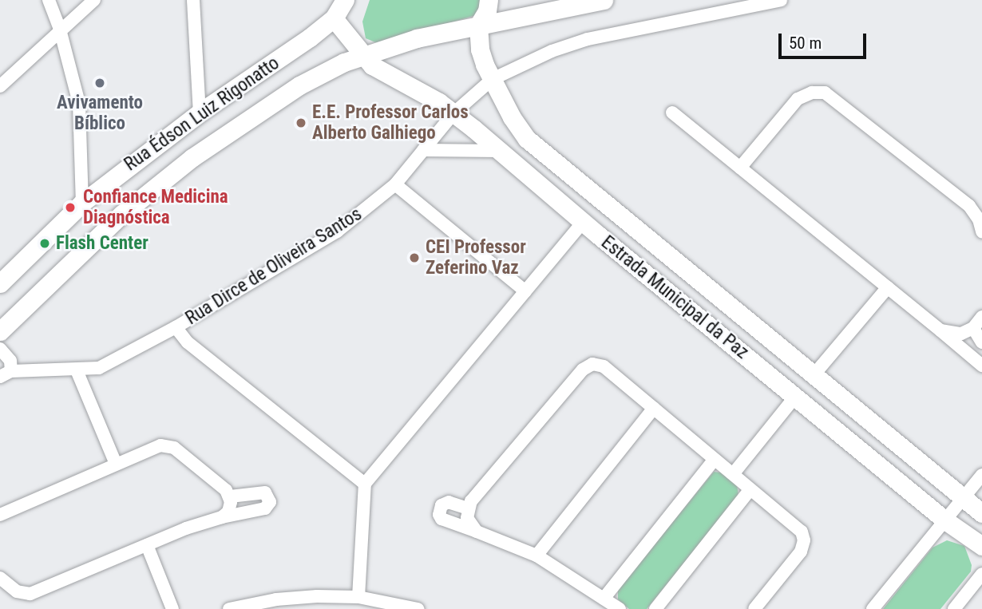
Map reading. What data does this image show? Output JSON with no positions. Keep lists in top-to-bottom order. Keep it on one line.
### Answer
{"streets":{"street":["Rua Édson Luiz Rigonatto","Rua Dirce de Oliveira Santos","Estrada Municipal da Paz"]},"crossings":[["Rua Édson Luiz Rigonatto","Estrada Municipal da Paz"],["Rua Dirce de Oliveira Santos","Estrada Municipal da Paz"]],"places":["Avivamento Bíblico","E.E. Professor Carlos Alberto Galhiego","Confiance Medicina Diagnóstica","Flash Center","CEI Professor Zeferino Vaz"],"scale_bar":"50 m"}
